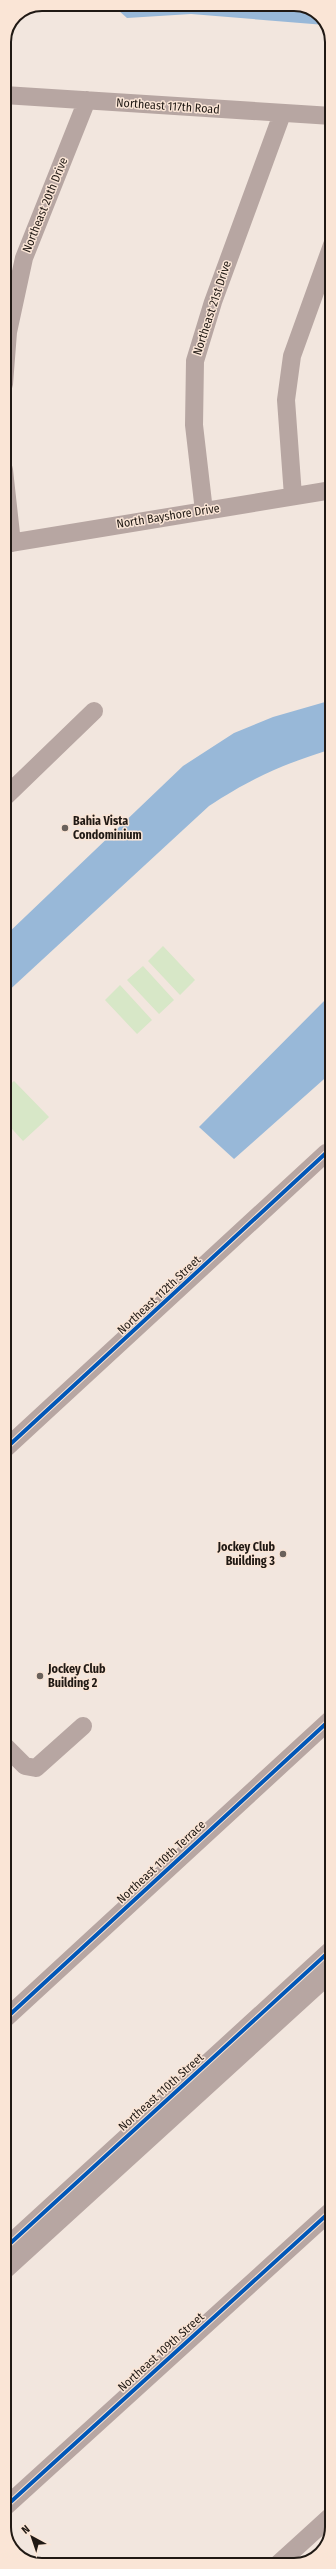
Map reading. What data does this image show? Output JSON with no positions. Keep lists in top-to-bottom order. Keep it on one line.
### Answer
{"streets":{"street":["Northeast 117th Road","Northeast 20th Drive","Northeast 21st Drive","North Bayshore Drive","Northeast 112th Street","Northeast 110th Terrace","Northeast 110th Street","Northeast 109th Street"]},"crossings":[["Northeast 117th Road","Northeast 20th Drive"],["Northeast 117th Road","Northeast 21st Drive"],["Northeast 21st Drive","North Bayshore Drive"]],"places":["Bahia Vista Condominium","Jockey Club Building 3","Jockey Club Building 2"],"north":"top left"}
